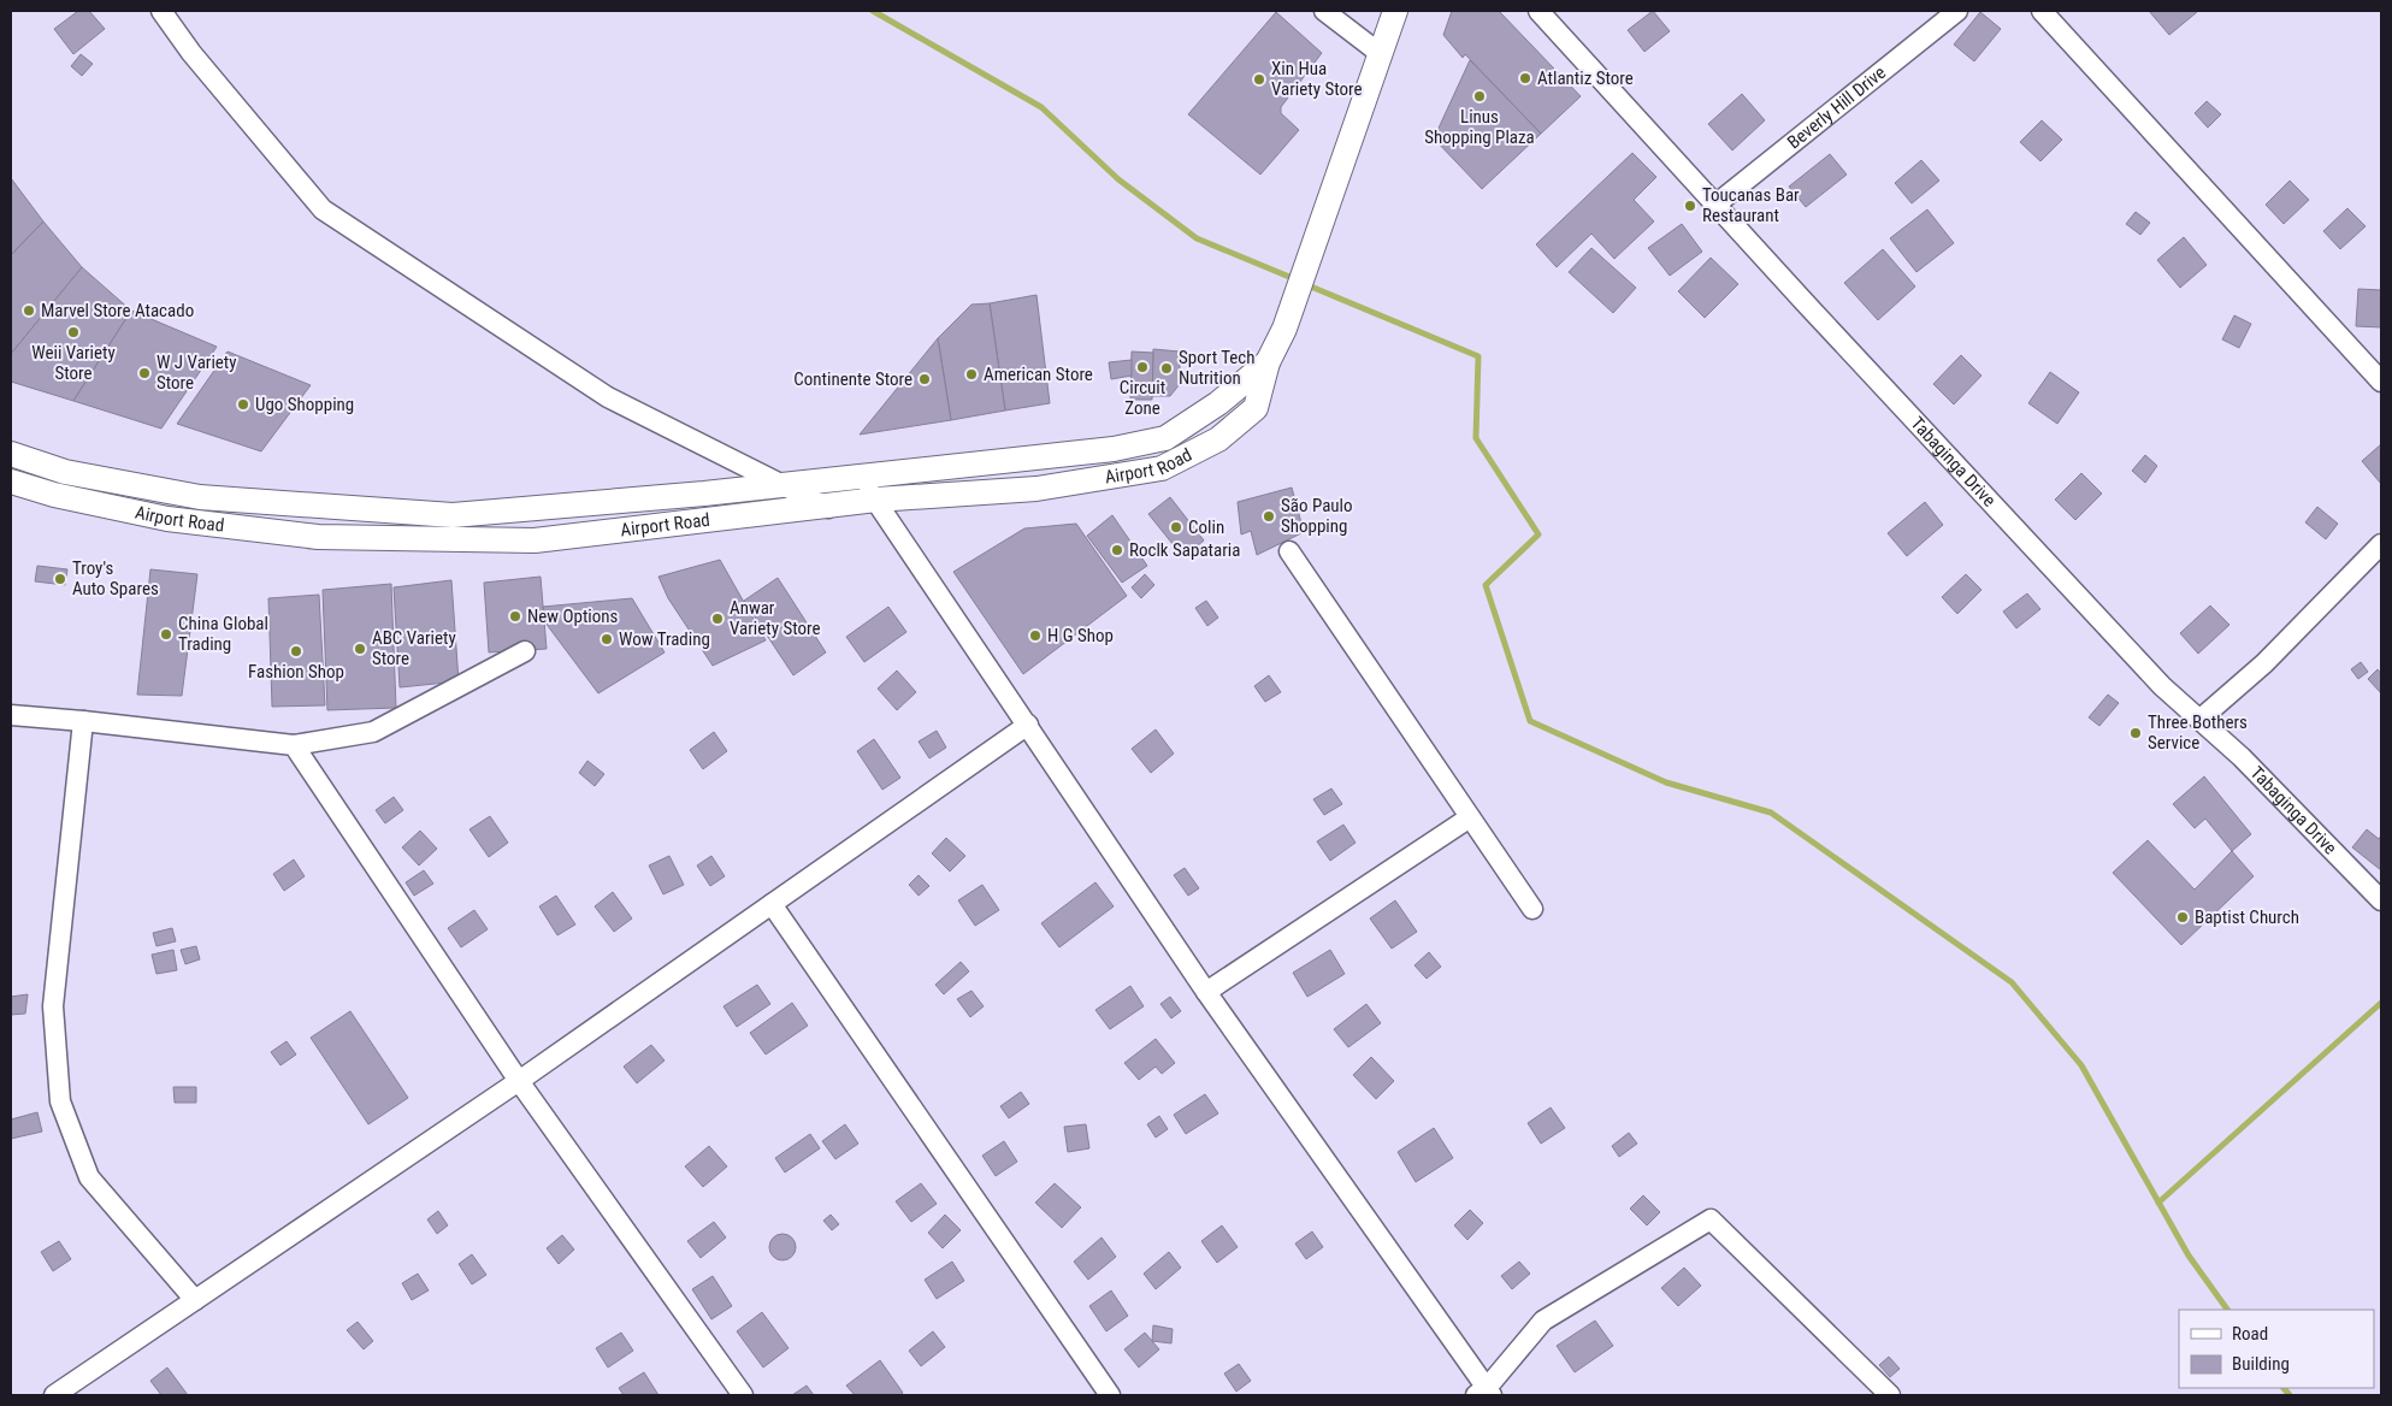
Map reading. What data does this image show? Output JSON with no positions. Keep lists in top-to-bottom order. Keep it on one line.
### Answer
{"streets":{"street":["Beverly Hill Drive","Tabaginga Drive","Airport Road"]},"crossings":[["Beverly Hill Drive","Tabaginga Drive"]],"places":["Atlantiz Store","Xin Hua Variety Store","Linus Shopping Plaza","Toucanas Bar Restaurant","Marvel Store Atacado","Weii Variety Store","Circuit Zone","Sport Tech Nutrition","W J Variety Store","American Store","Continente Store","Ugo Shopping","São Paulo Shopping","Colin","Roclk Sapataria","Troy's Auto Spares","New Options","Anwar Variety Store","China Global Trading","H G Shop","Wow Trading","ABC Variety Store","Fashion Shop","Three Bothers Service","Baptist Church"],"legend":["Road","Building"]}
